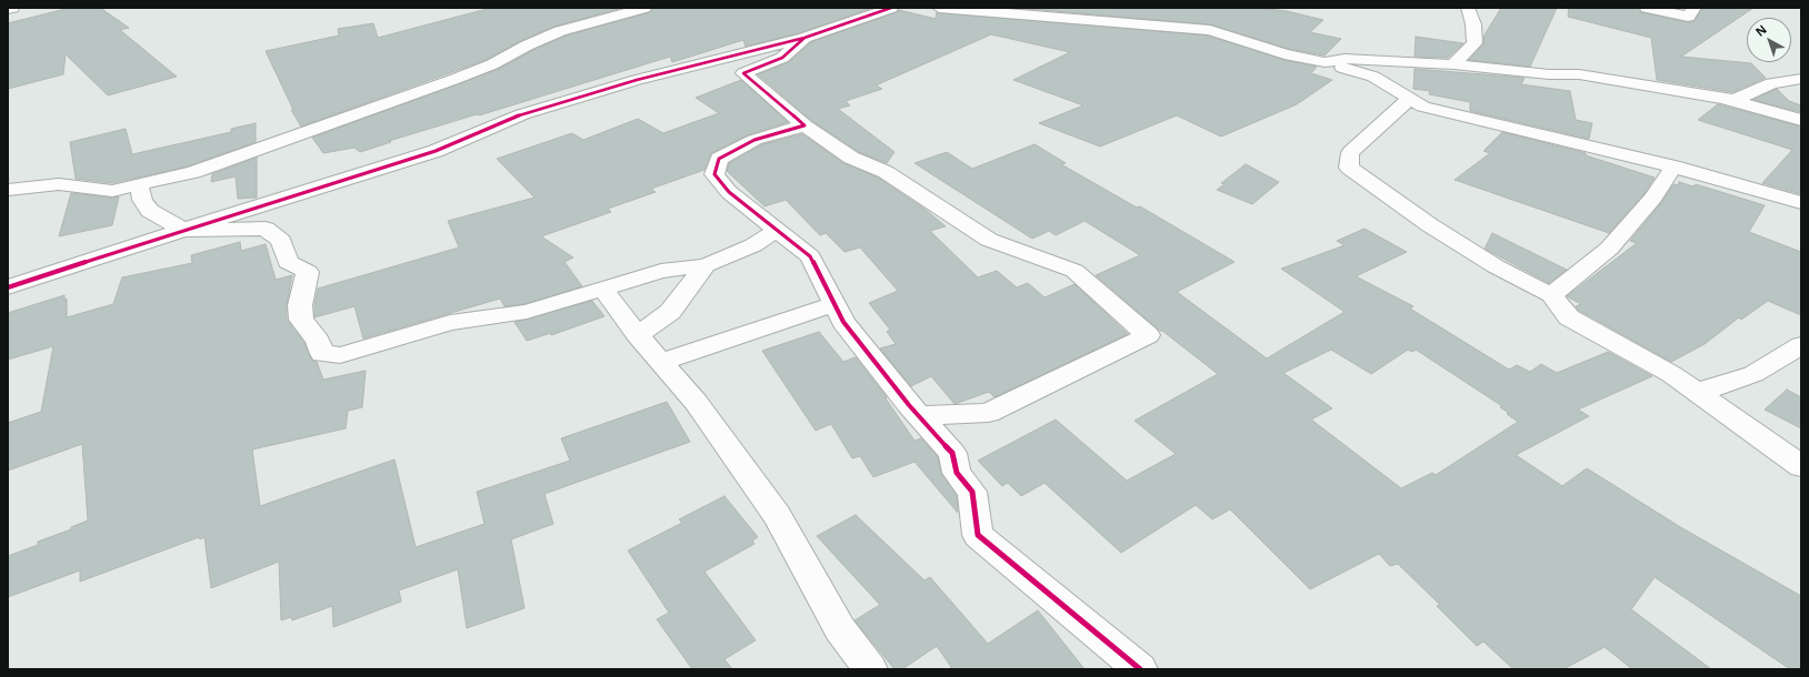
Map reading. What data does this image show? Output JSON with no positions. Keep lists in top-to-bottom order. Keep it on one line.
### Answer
{"north":"top left"}
